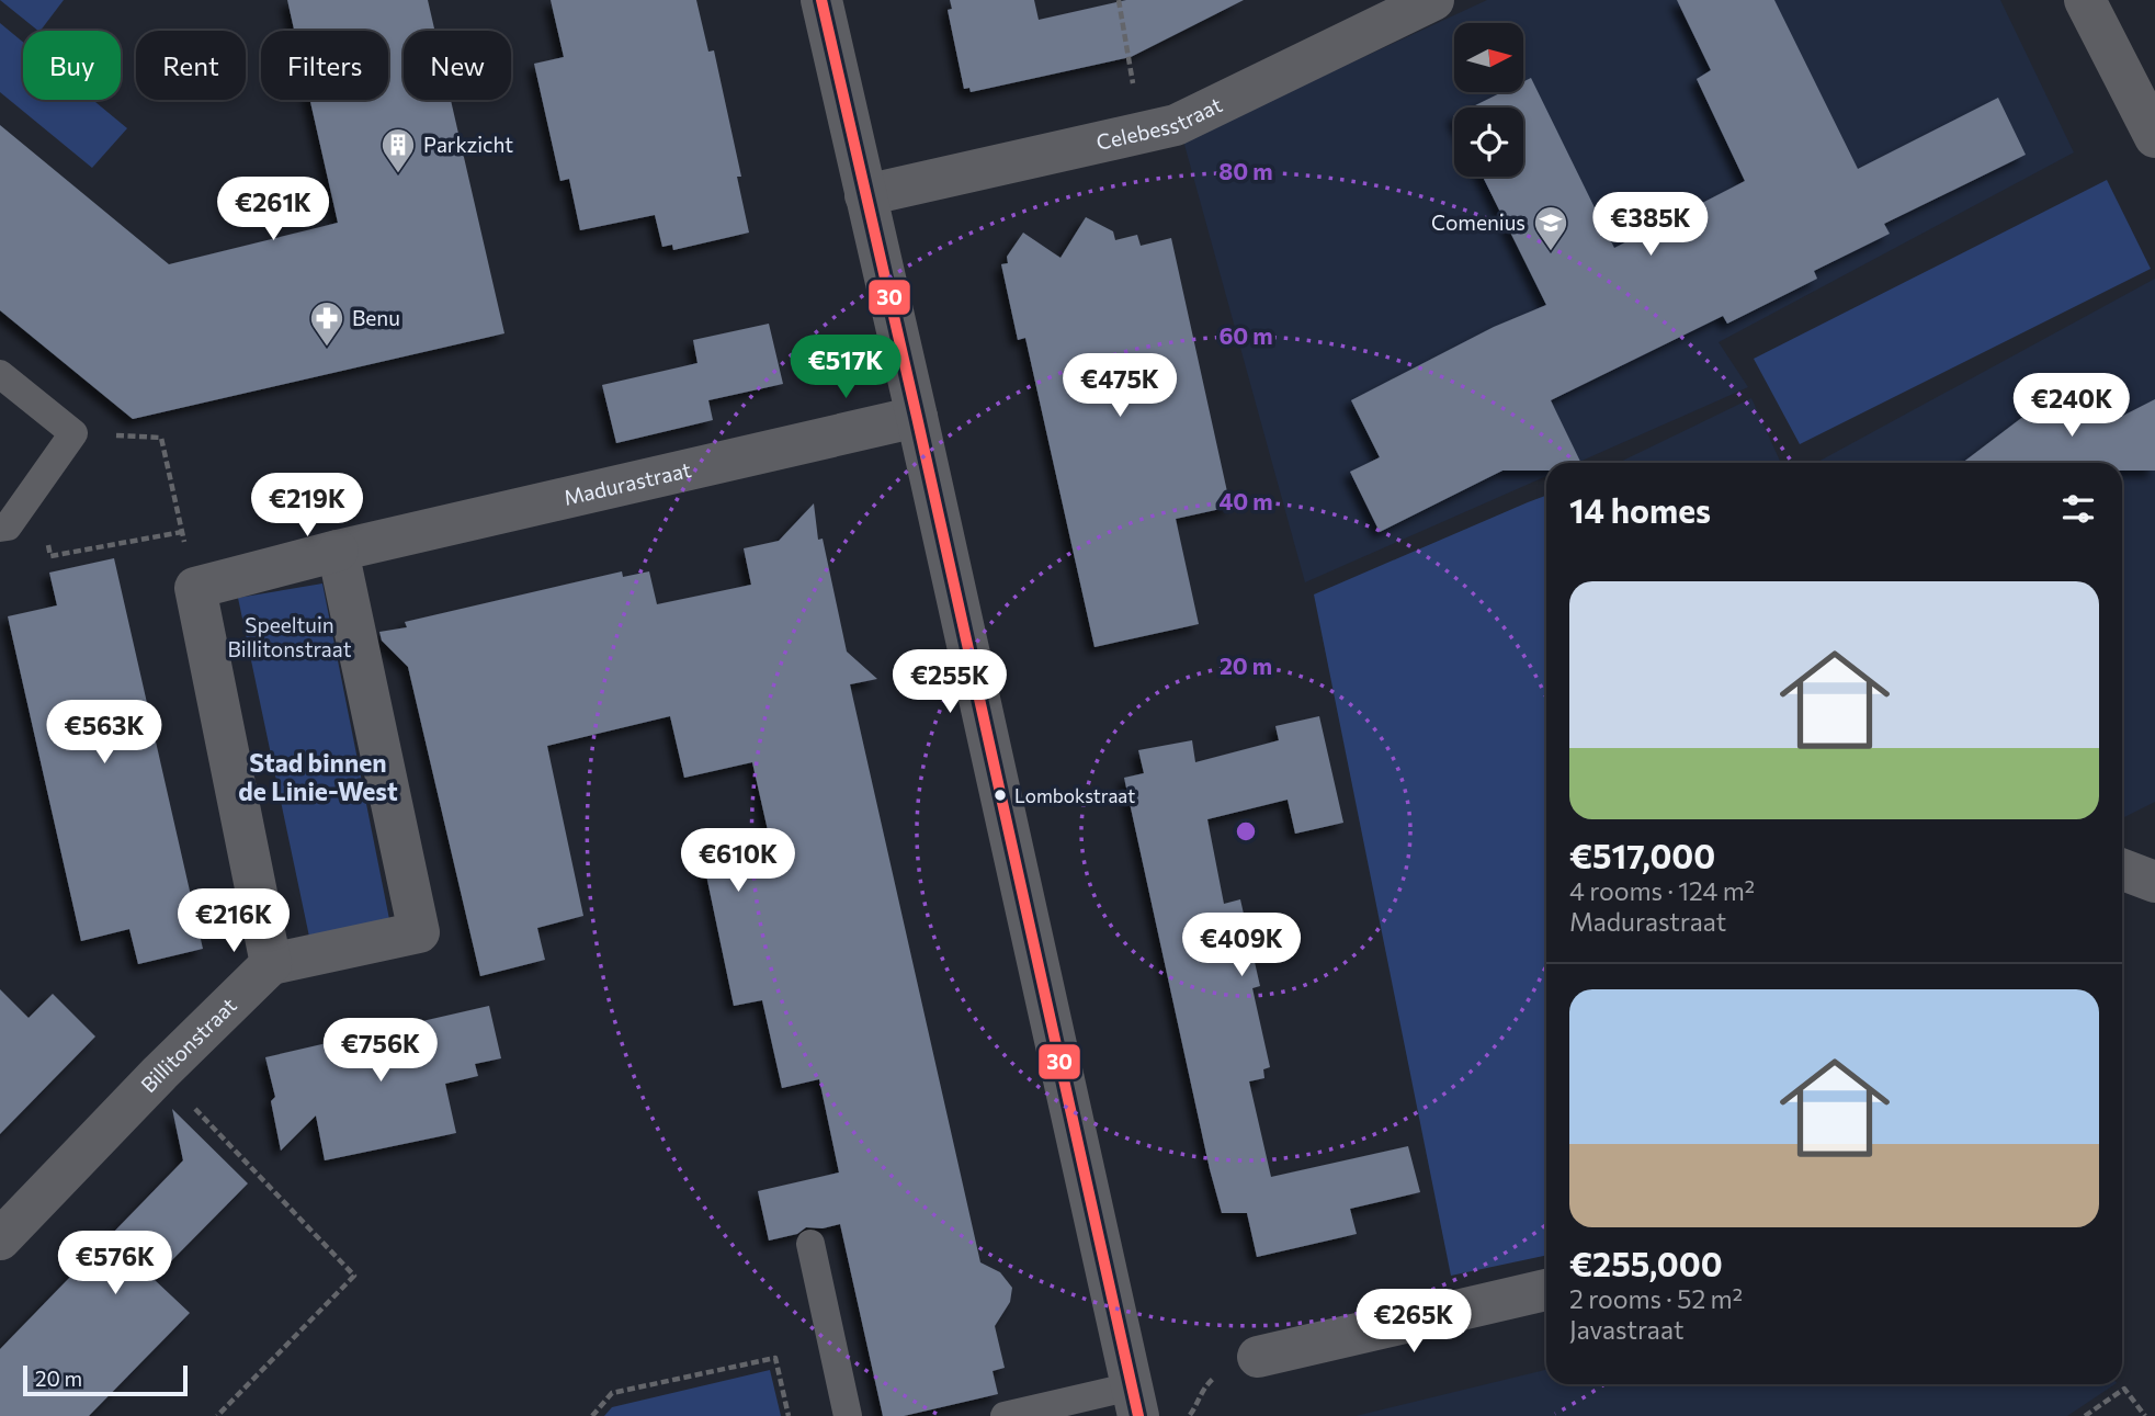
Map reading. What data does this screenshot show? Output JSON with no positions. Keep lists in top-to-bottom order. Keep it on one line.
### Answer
{"streets":{"street":["Celebesstraat","Madurastraat","Billitonstraat"]},"districts":["Stad binnen de Linie-West"],"parks":["Speeltuin Billitonstraat"],"places":{"building":["Parkzicht"],"school or university":["Comenius"],"pharmacy":["Benu"],"other":["Lombokstraat"]},"lines":["transit line 30"],"scale_bar":"20 m","north":"right","page":{"chip":["Buy","Rent","Filters","New"],"price":["€261K","€385K","€517K","€475K","€240K","€219K","€255K","€563K","€610K","€216K","€409K","€756K","€576K","€265K"],"heading":"14 homes","list":[{"name":"€517,000","note":"4 rooms · 124 m² · Madurastraat"},{"name":"€255,000","note":"2 rooms · 52 m² · Javastraat"}],"scale":"20 m"},"rings":["80 m","60 m","40 m","20 m"]}
